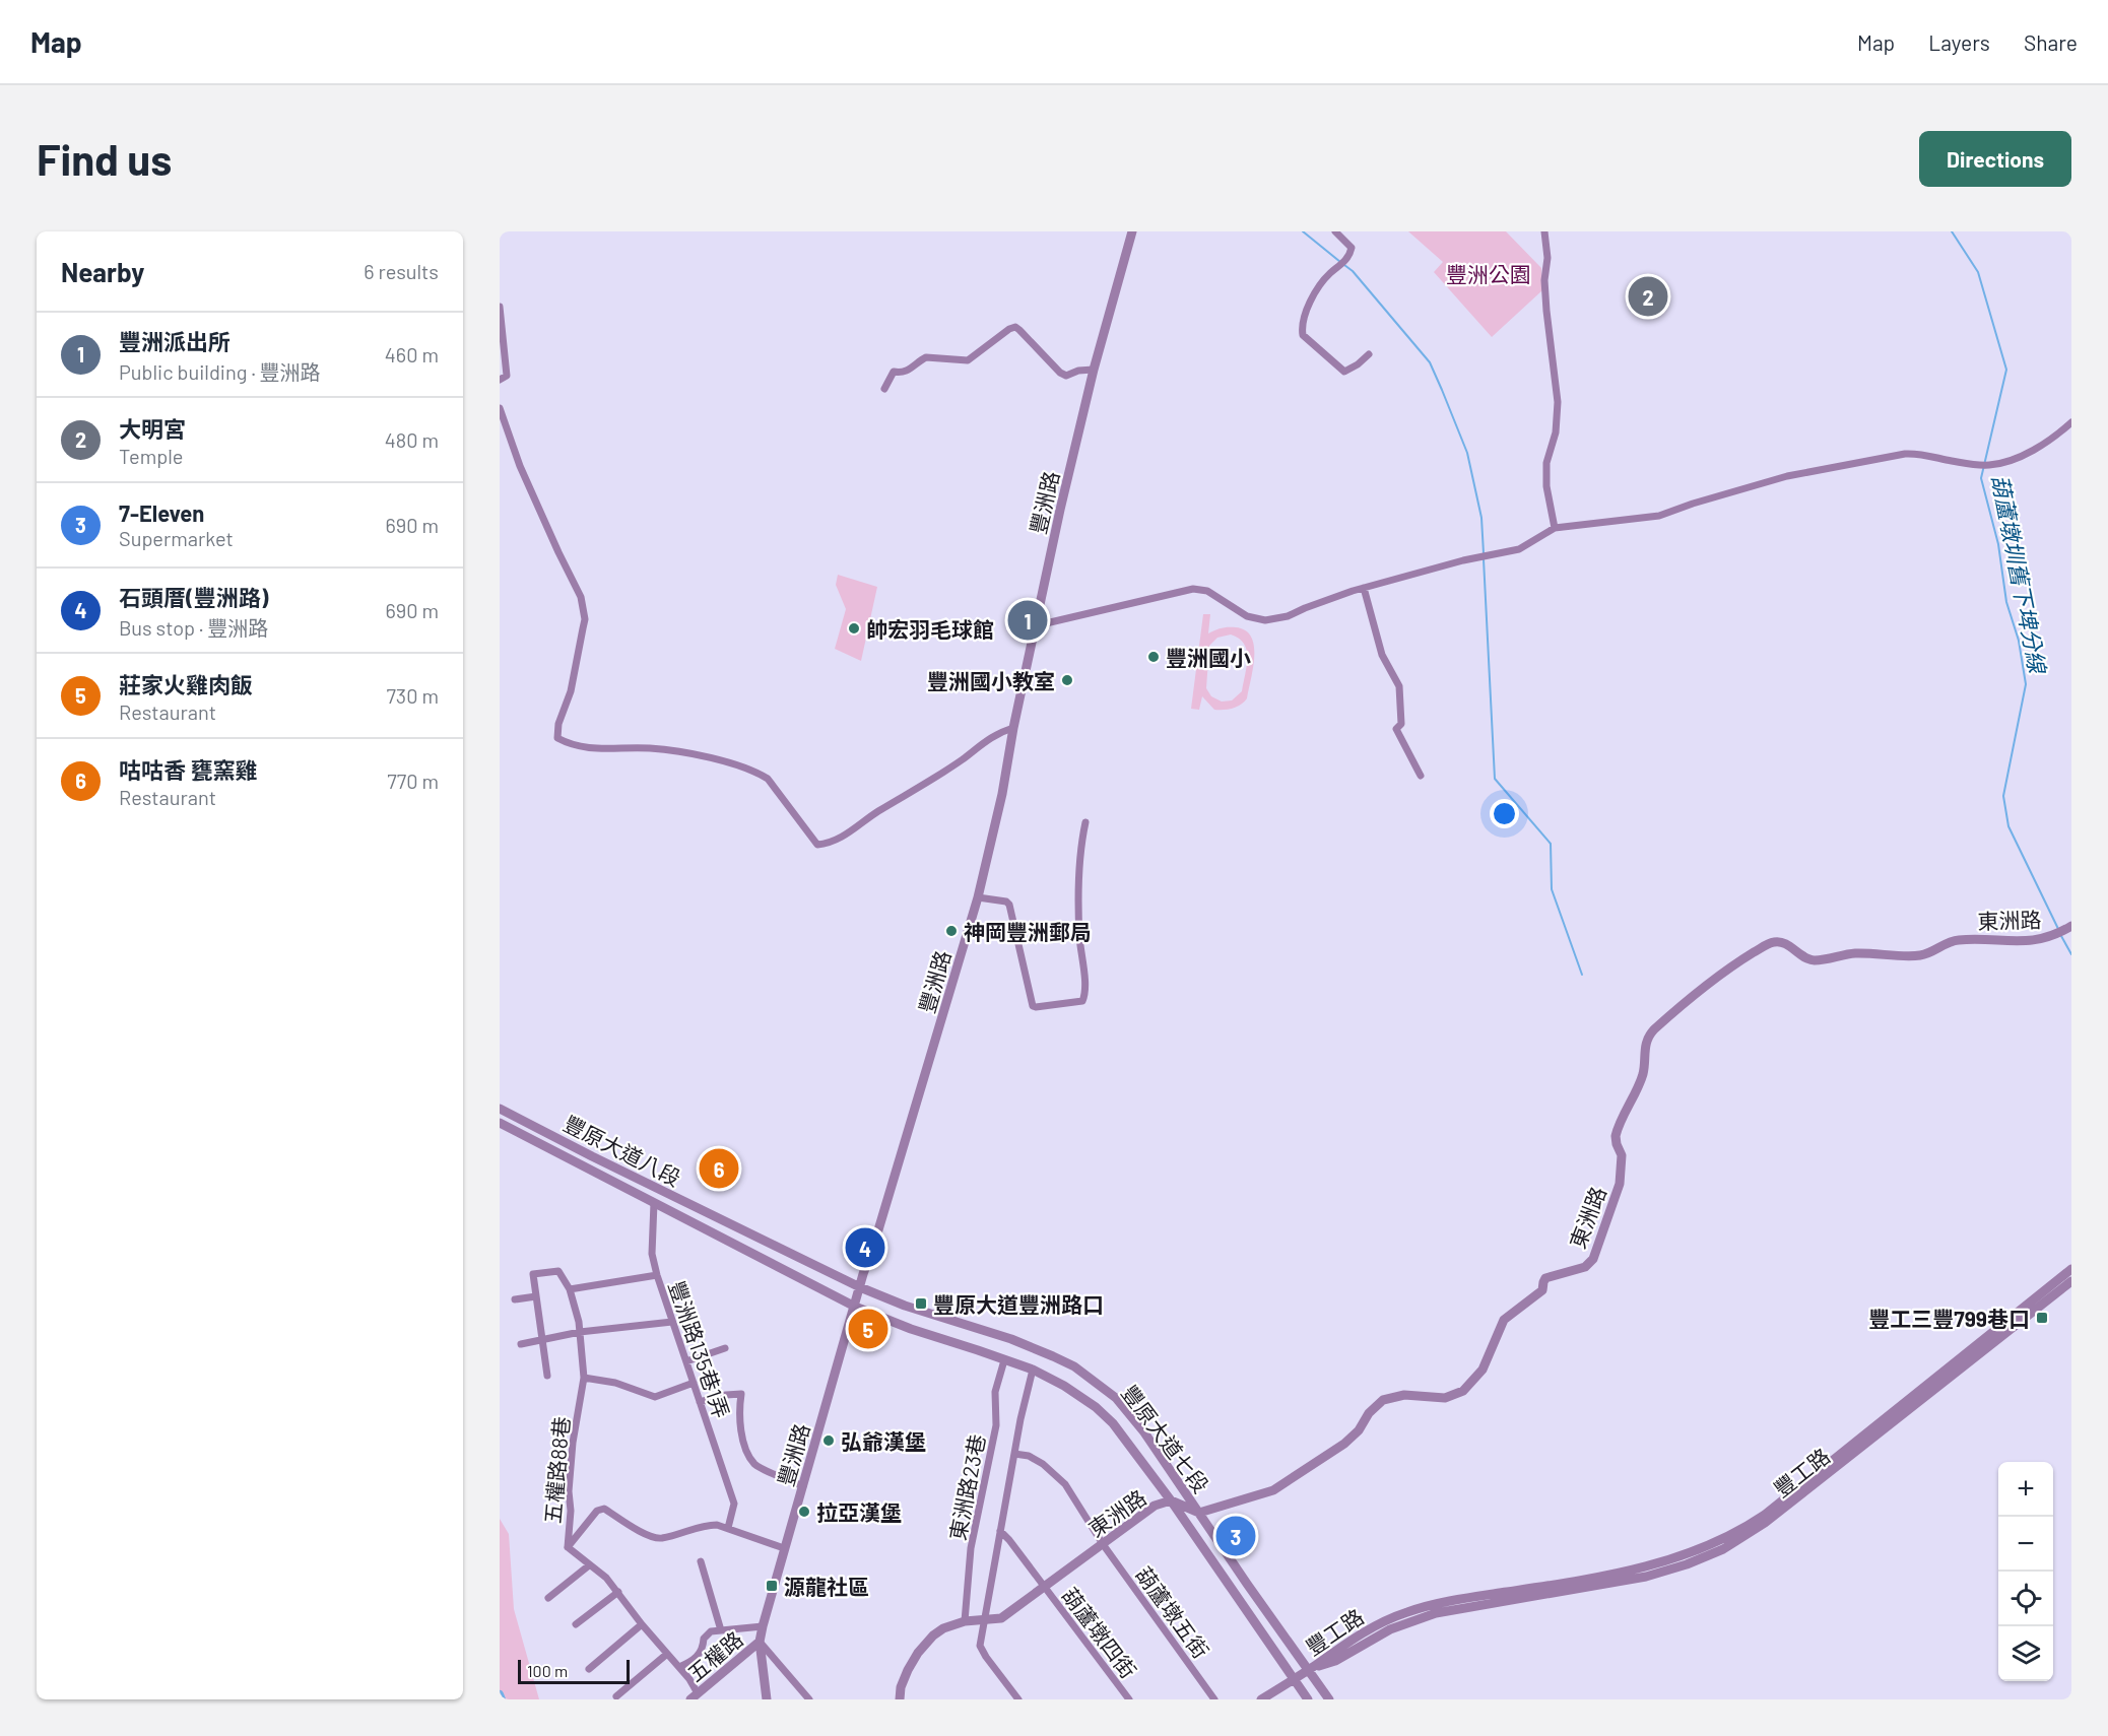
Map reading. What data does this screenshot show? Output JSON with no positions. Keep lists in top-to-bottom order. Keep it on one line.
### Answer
{"streets":{"street":["豐洲路","東洲路","豐原大道八段","豐洲路135巷1弄","豐原大道七段","五權路88巷","豐工路","東洲路23巷","葫蘆墩五街","葫蘆墩四街","五權路"]},"crossings":[["豐洲路","豐原大道八段"],["豐洲路","豐原大道七段"],["豐洲路","五權路"],["東洲路","豐原大道七段"],["東洲路","東洲路23巷"],["東洲路","葫蘆墩五街"],["東洲路","葫蘆墩四街"],["豐原大道八段","豐洲路135巷1弄"],["豐原大道八段","豐原大道七段"],["豐原大道七段","豐工路"],["豐原大道七段","東洲路23巷"],["五權路88巷","五權路"]],"water":["葫蘆墩圳舊下埤分線"],"parks":["豐洲公園"],"places":{"other":["帥宏羽毛球館","豐洲國小","豐洲國小教室","神岡豐洲郵局","弘爺漢堡","拉亞漢堡"],"transit":["豐原大道豐洲路口","豐工三豐799巷口","源龍社區"]},"scale_bar":"100 m","page":{"header":"Map","nav":["Map","Layers","Share"],"buttons":"Directions","title":"Find us","heading":["Nearby","6 results"],"pins":["2","1","6","4","5","3"],"list":[{"mark":"1","name":"豐洲派出所","note":"Public building · 豐洲路","value":"460 m"},{"mark":"2","name":"大明宮","note":"Temple","value":"480 m"},{"mark":"3","name":"7-Eleven","note":"Supermarket","value":"690 m"},{"mark":"4","name":"石頭厝(豐洲路)","note":"Bus stop · 豐洲路","value":"690 m"},{"mark":"5","name":"莊家火雞肉飯","note":"Restaurant","value":"730 m"},{"mark":"6","name":"咕咕香 甕窯雞","note":"Restaurant","value":"770 m"}],"map_buttons":["+","−"],"scale":"100 m"}}
